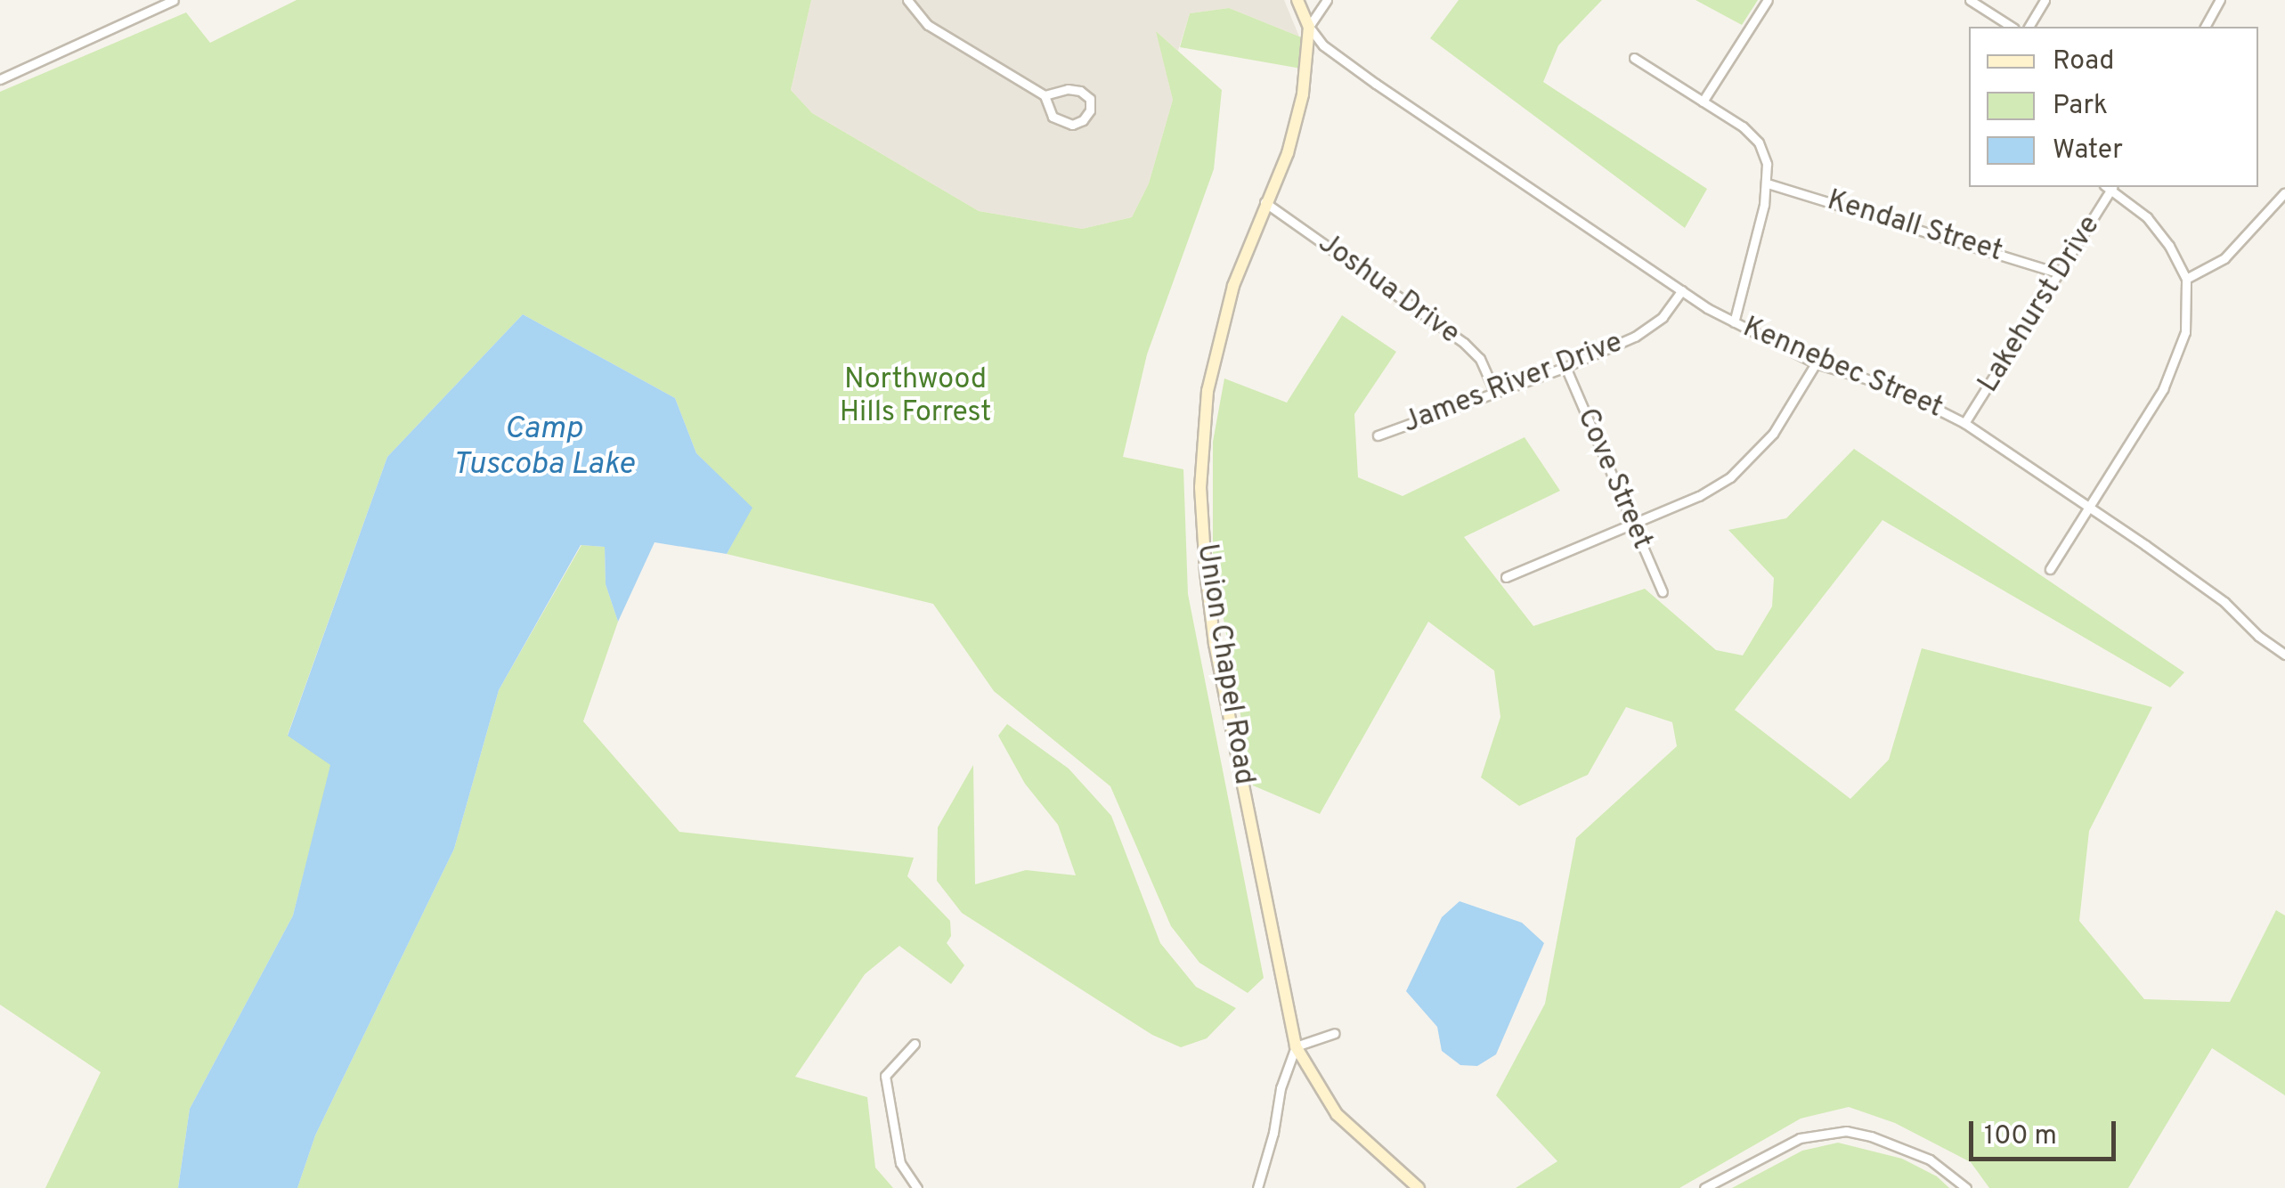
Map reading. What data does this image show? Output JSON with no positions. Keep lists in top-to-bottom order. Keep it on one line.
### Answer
{"streets":{"street":["Kendall Street","Joshua Drive","Lakehurst Drive","Kennebec Street","James River Drive","Cove Street","Union Chapel Road"]},"crossings":[["Kendall Street","Lakehurst Drive"],["Joshua Drive","James River Drive"],["Joshua Drive","Union Chapel Road"],["Lakehurst Drive","Kennebec Street"],["Kennebec Street","James River Drive"],["Kennebec Street","Union Chapel Road"],["James River Drive","Cove Street"]],"water":["Camp Tuscoba Lake"],"parks":["Northwood Hills Forrest"],"legend":["Road","Park","Water"],"scale_bar":"100 m"}
